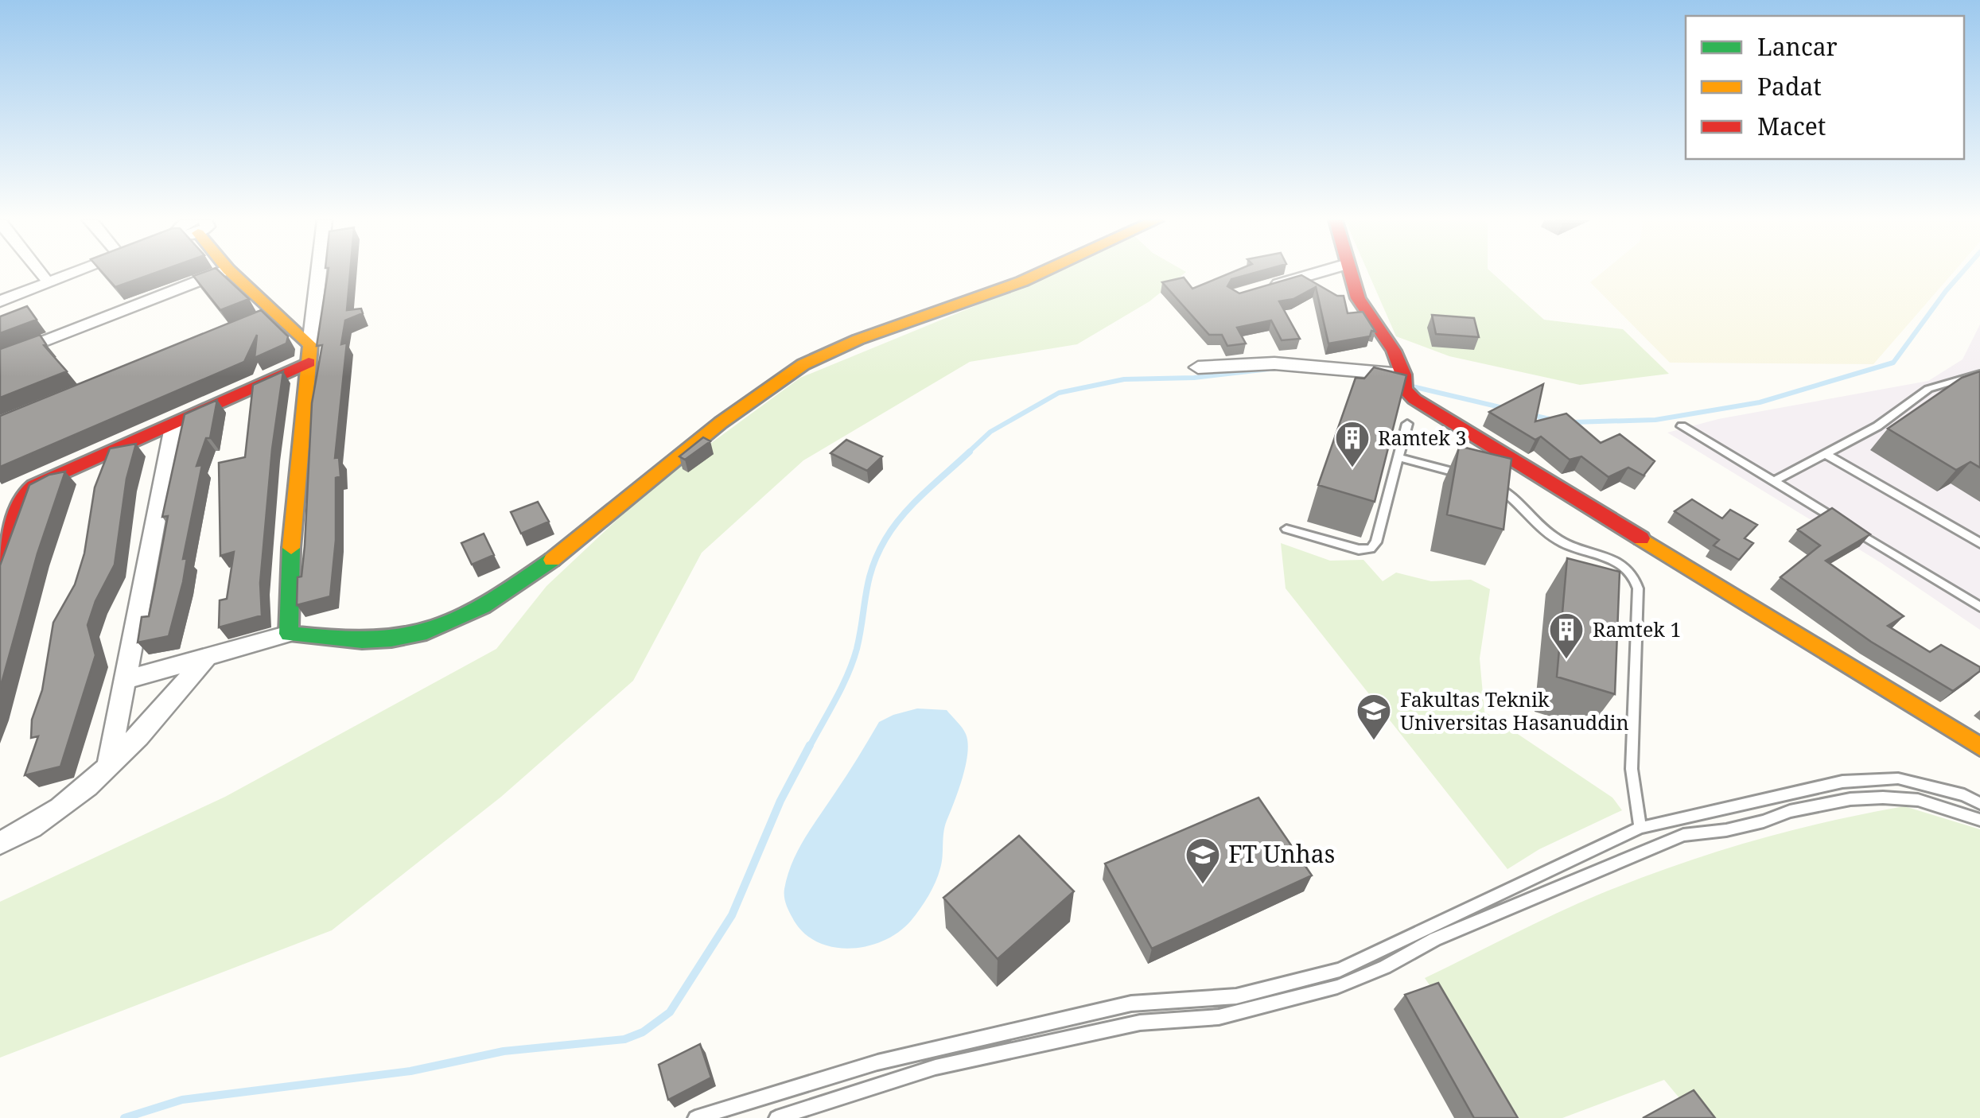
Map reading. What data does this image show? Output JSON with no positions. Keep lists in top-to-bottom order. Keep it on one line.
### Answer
{"places":{"building":["Ramtek 3","Ramtek 1"],"school or university":["Fakultas Teknik Universitas Hasanuddin","FT Unhas"]},"legend":["Lancar","Padat","Macet"]}
